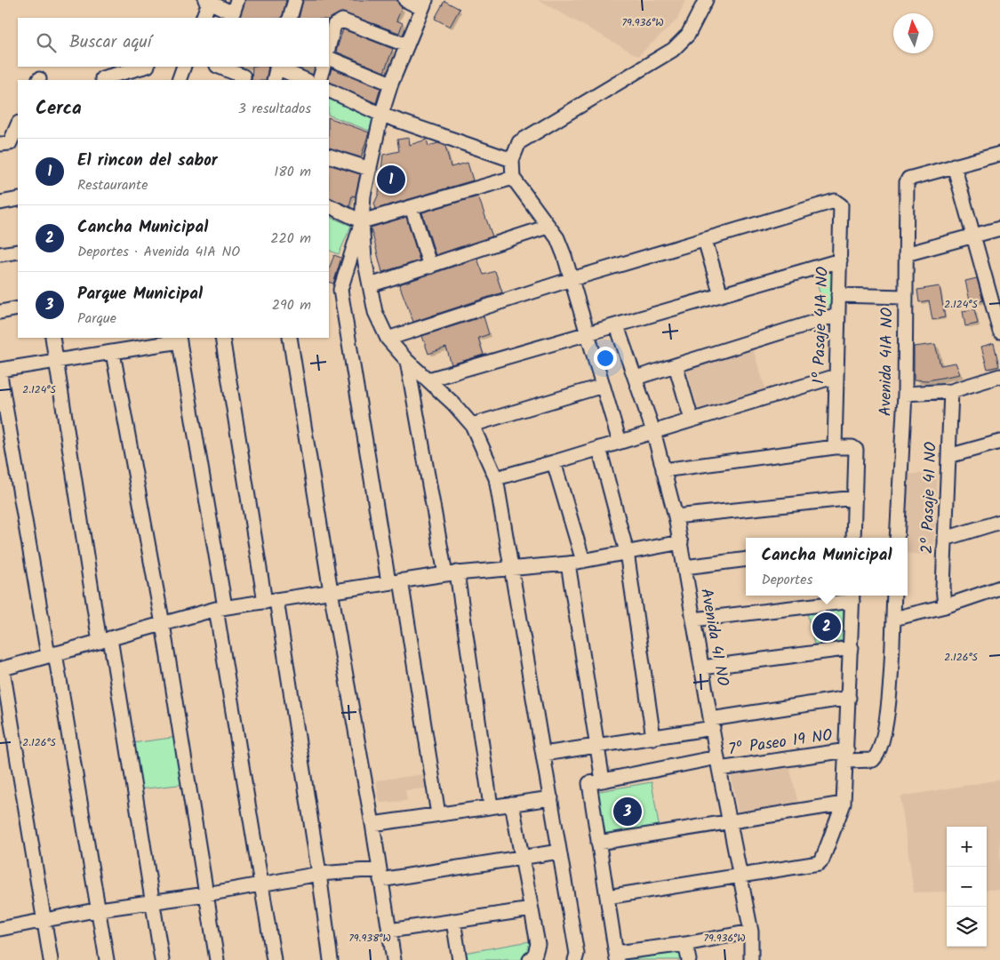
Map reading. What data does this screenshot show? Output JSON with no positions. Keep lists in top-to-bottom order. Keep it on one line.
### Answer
{"streets":{"street":["1º Pasaje 41A NO","Avenida 41A NO","2º Pasaje 41 NO","Avenida 41 NO","7º Paseo 19 NO"]},"crossings":[["Avenida 41 NO","7º Paseo 19 NO"]],"north":"top","page":{"search":"Buscar aquí","heading":["Cerca","3 resultados"],"list":[{"mark":"1","name":"El rincon del sabor","note":"Restaurante","value":"180 m"},{"mark":"2","name":"Cancha Municipal","note":"Deportes · Avenida 41A NO","value":"220 m"},{"mark":"3","name":"Parque Municipal","note":"Parque","value":"290 m"}],"pins":["1","2","3"],"popup":["Cancha Municipal","Deportes"],"map_buttons":["+","−"]},"coordinates":["79.936°W","2.124°S","2.126°S","79.938°W"]}
